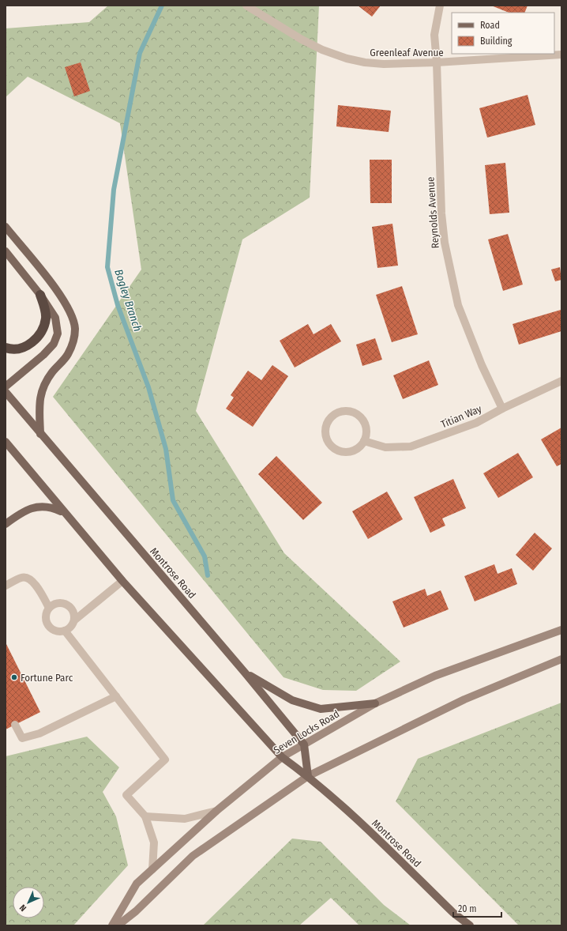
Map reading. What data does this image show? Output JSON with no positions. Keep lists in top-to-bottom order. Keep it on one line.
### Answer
{"streets":{"main road":["Montrose Road","Seven Locks Road"],"street":["Greenleaf Avenue","Reynolds Avenue","Titian Way"]},"crossings":[["Greenleaf Avenue","Reynolds Avenue"],["Reynolds Avenue","Titian Way"],["Montrose Road","Seven Locks Road"]],"water":["Bogley Branch"],"places":["Fortune Parc"],"legend":["Road","Building"],"scale_bar":"20 m","north":"bottom left"}
